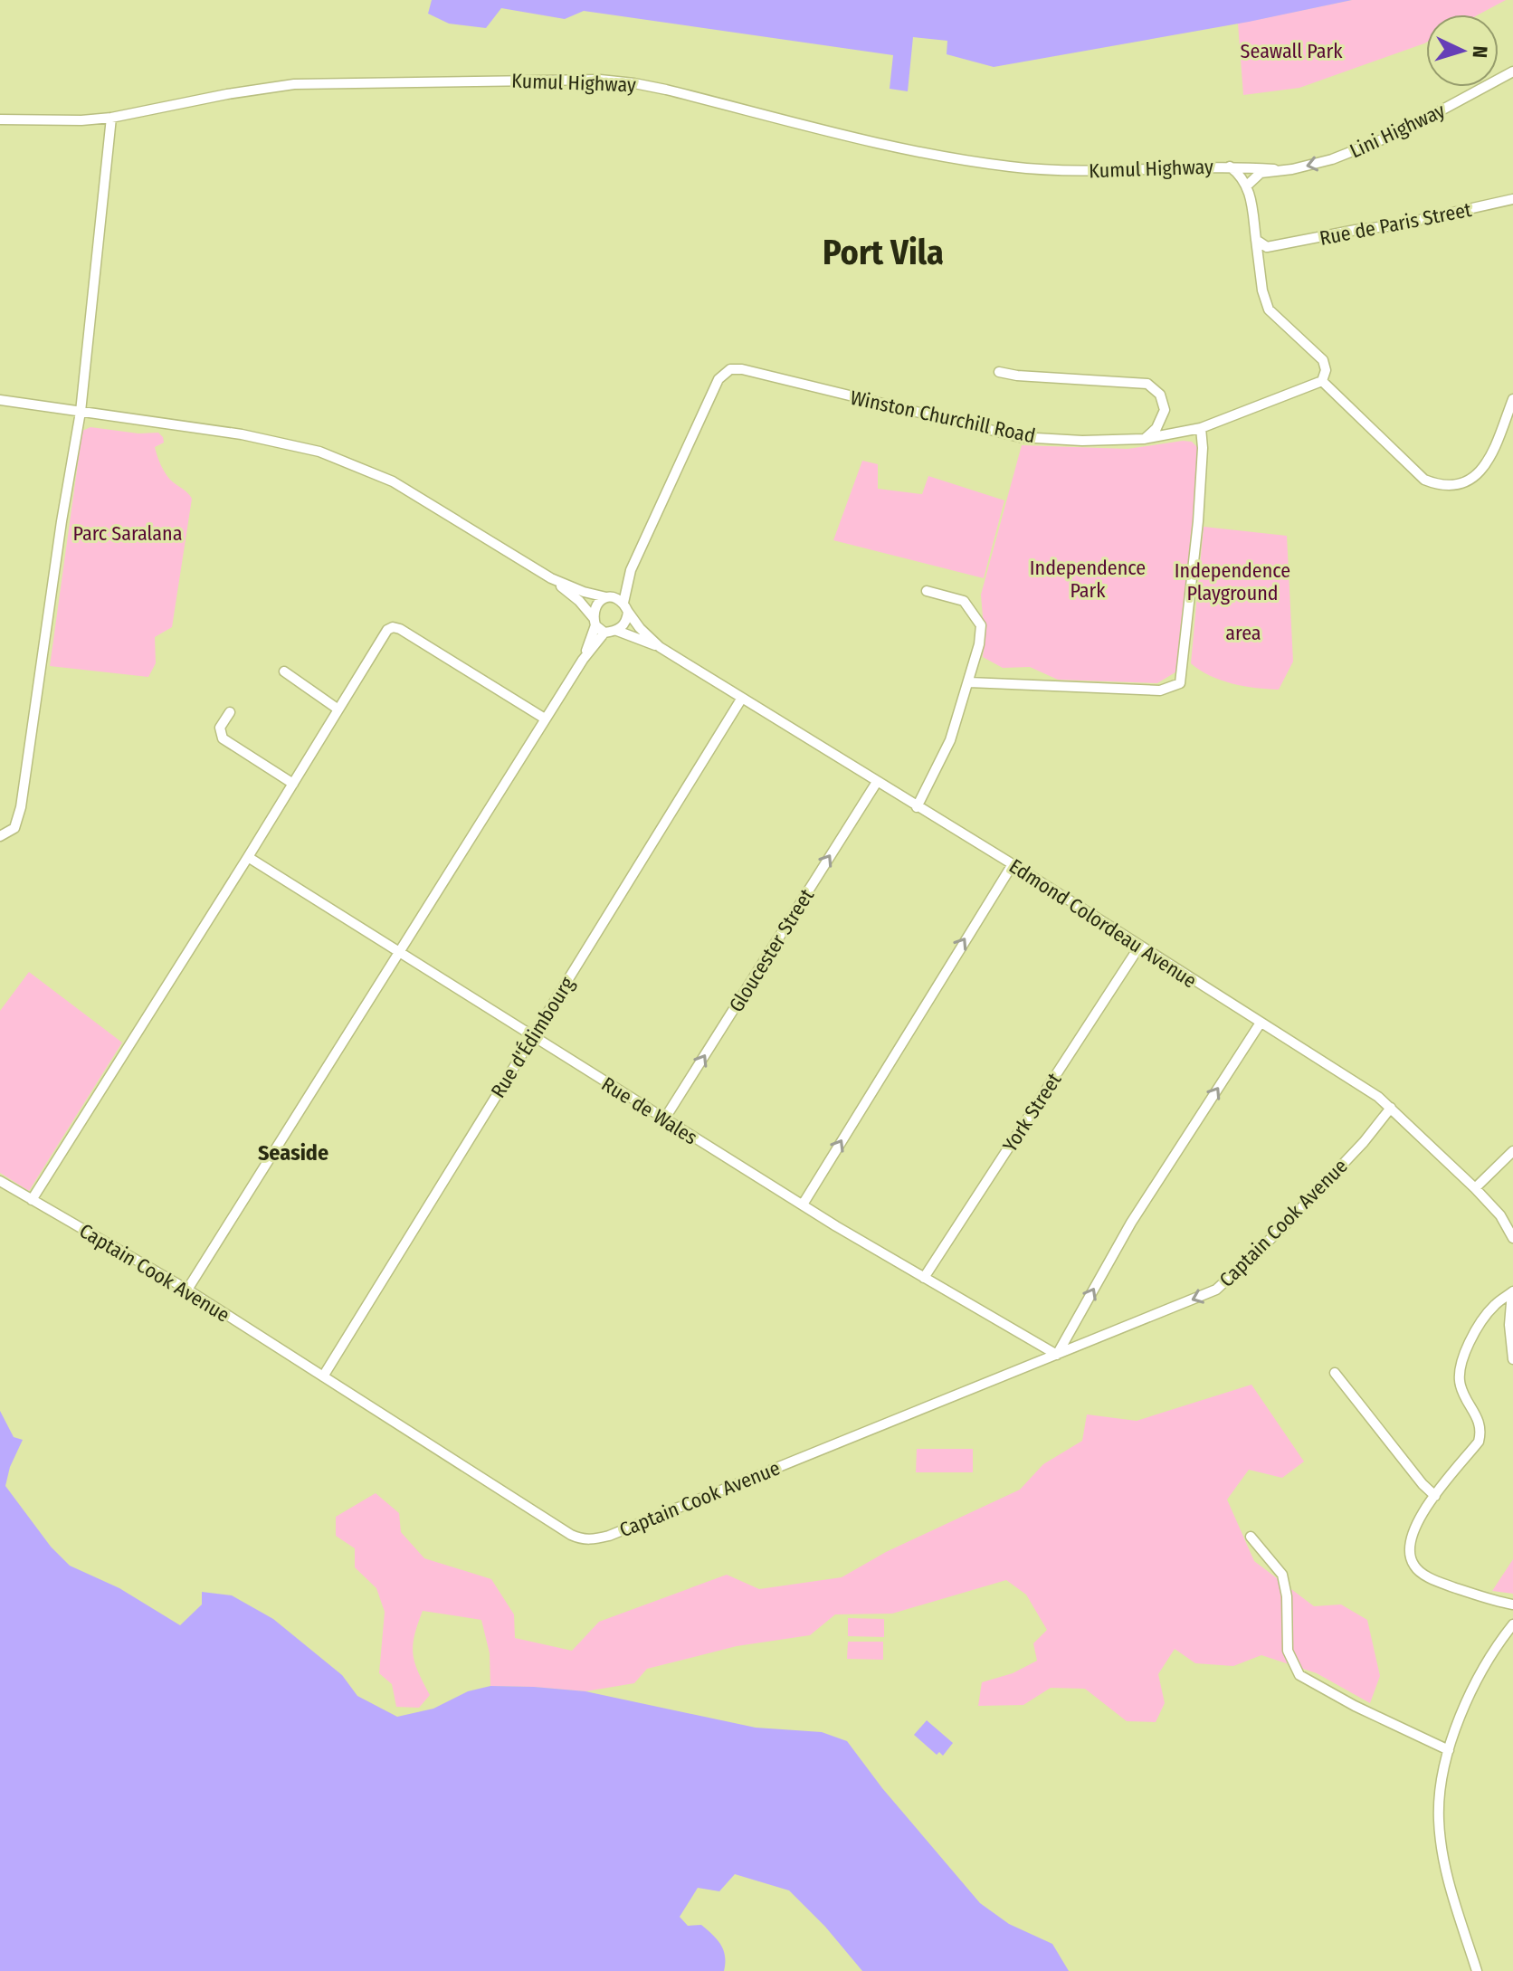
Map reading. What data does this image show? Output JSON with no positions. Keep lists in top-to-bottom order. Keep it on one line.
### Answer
{"streets":{"street":["Kumul Highway","Lini Highway","Rue de Paris Street","Winston Churchill Road","Edmond Colordeau Avenue","Gloucester Street","Rue d'Édimbourg","Rue de Wales","York Street","Captain Cook Avenue"]},"crossings":[["Kumul Highway","Lini Highway"],["Edmond Colordeau Avenue","Gloucester Street"],["Edmond Colordeau Avenue","Rue d'Édimbourg"],["Edmond Colordeau Avenue","York Street"],["Edmond Colordeau Avenue","Captain Cook Avenue"],["Gloucester Street","Rue de Wales"],["Rue d'Édimbourg","Rue de Wales"],["Rue d'Édimbourg","Captain Cook Avenue"],["Rue de Wales","York Street"],["Rue de Wales","Captain Cook Avenue"]],"one_way":["Lini Highway","Gloucester Street"],"districts":["Port Vila","Seaside"],"parks":["Seawall Park","Parc Saralana","Independence Park","Independence Playground","area"],"north":"right"}
